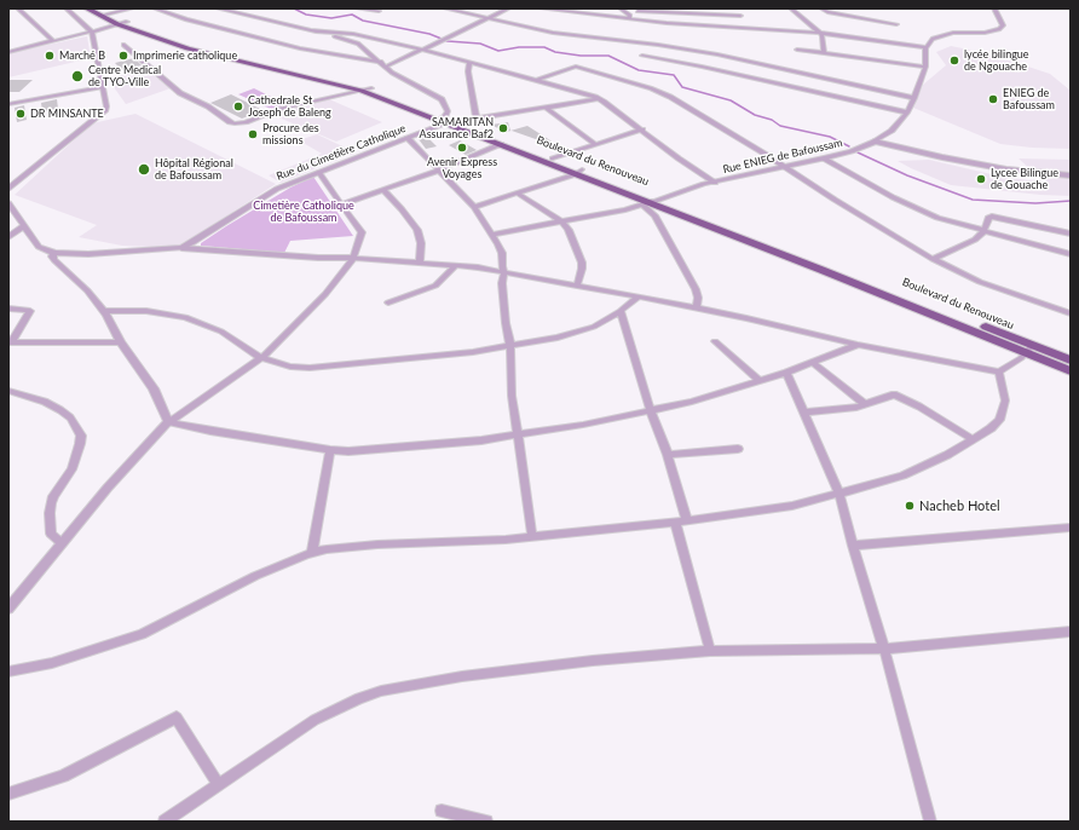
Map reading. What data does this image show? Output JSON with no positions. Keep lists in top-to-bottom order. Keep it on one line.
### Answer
{"streets":{"highway":["Boulevard du Renouveau"],"street":["Rue du Cimetière Catholique","Rue ENIEG de Bafoussam"]},"crossings":[["Rue du Cimetière Catholique","Boulevard du Renouveau"],["Rue ENIEG de Bafoussam","Boulevard du Renouveau"]],"parks":["Cimetière Catholique de Bafoussam"],"places":["Marché B","Imprimerie catholique","lycée bilingue de Ngouache","Centre Medical de TYO-Ville","ENIEG de Bafoussam","Cathedrale St Joseph de Baleng","DR MINSANTE","SAMARITAN Assurance Baf2","Procure des missions","Avenir Express Voyages","Hôpital Régional de Bafoussam","Lycee Bilingue de Gouache","Nacheb Hotel"]}
